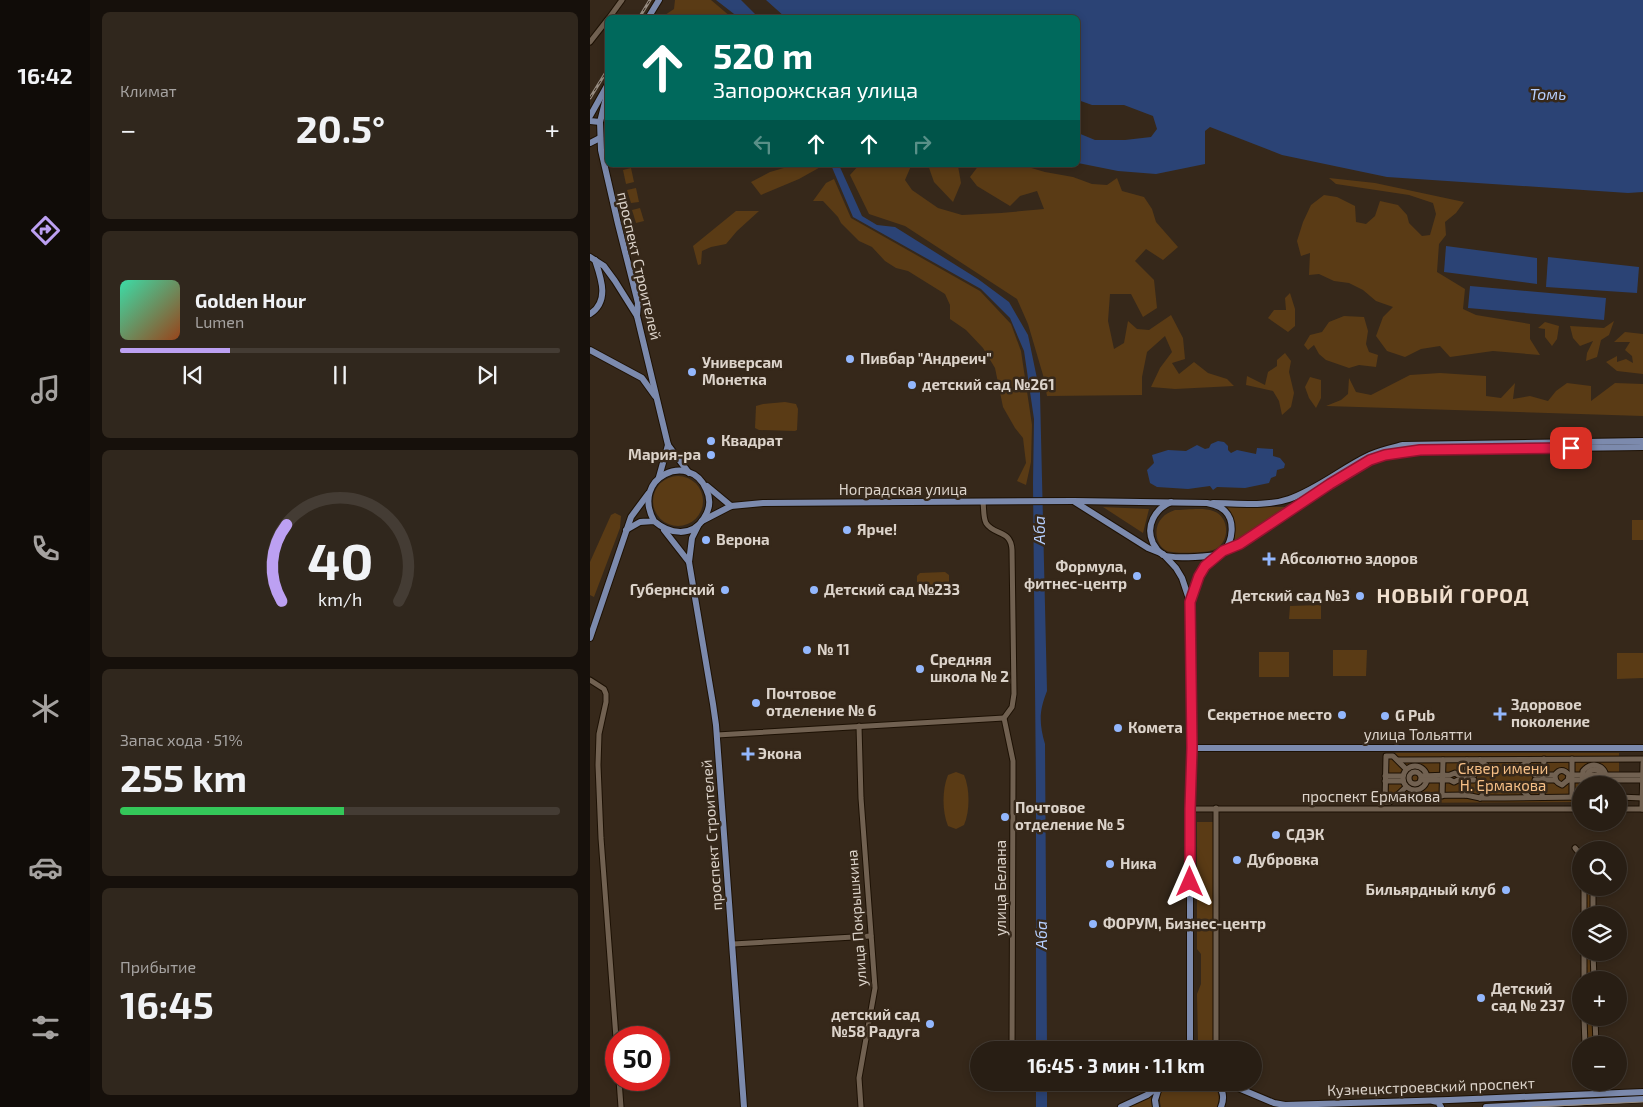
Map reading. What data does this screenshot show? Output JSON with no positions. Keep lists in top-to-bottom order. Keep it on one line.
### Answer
{"streets":{"main road":["проспект Строителей","Ноградская улица","улица Тольятти","Кузнецкстроевский проспект"],"street":["проспект Ермакова","улица Белана","улица Покрышкина"]},"districts":["НОВЫЙ ГОРОД"],"water":["Томь","Аба"],"parks":["Сквер имени Н. Ермакова"],"places":{"other":["Пивбар \"Андреич\"","Универсам Монетка","детский сад №261","Квадрат","Мария-ра","Ярче!","Верона","Формула, фитнес-центр","Губернский","Детский сад №233","Детский сад №3","№ 11","Средняя школа № 2","Почтовое отделение № 6","Секретное место","G Pub","Комета","Почтовое отделение № 5","СДЭК","Дубровка","Ника","Бильярдный клуб","ФОРУМ, Бизнес-центр","Детский сад № 237","детский сад №58 Радуга"],"health":["Абсолютно здоров","Здоровое поколение","Экона"]},"page":{"tabs":"16:42","tile":["Климат",["Запас хода · 51%","255 km"],["Прибытие","16:45"]],"turn":["520 m","Запорожская улица"],"heat":["−","20.5°","+"],"song":["Golden Hour","Lumen"],"map_buttons":["+","−"],"limit":"50","trip":"16:45 · 3 мин · 1.1 km","gauge":["40","km/h"]}}
